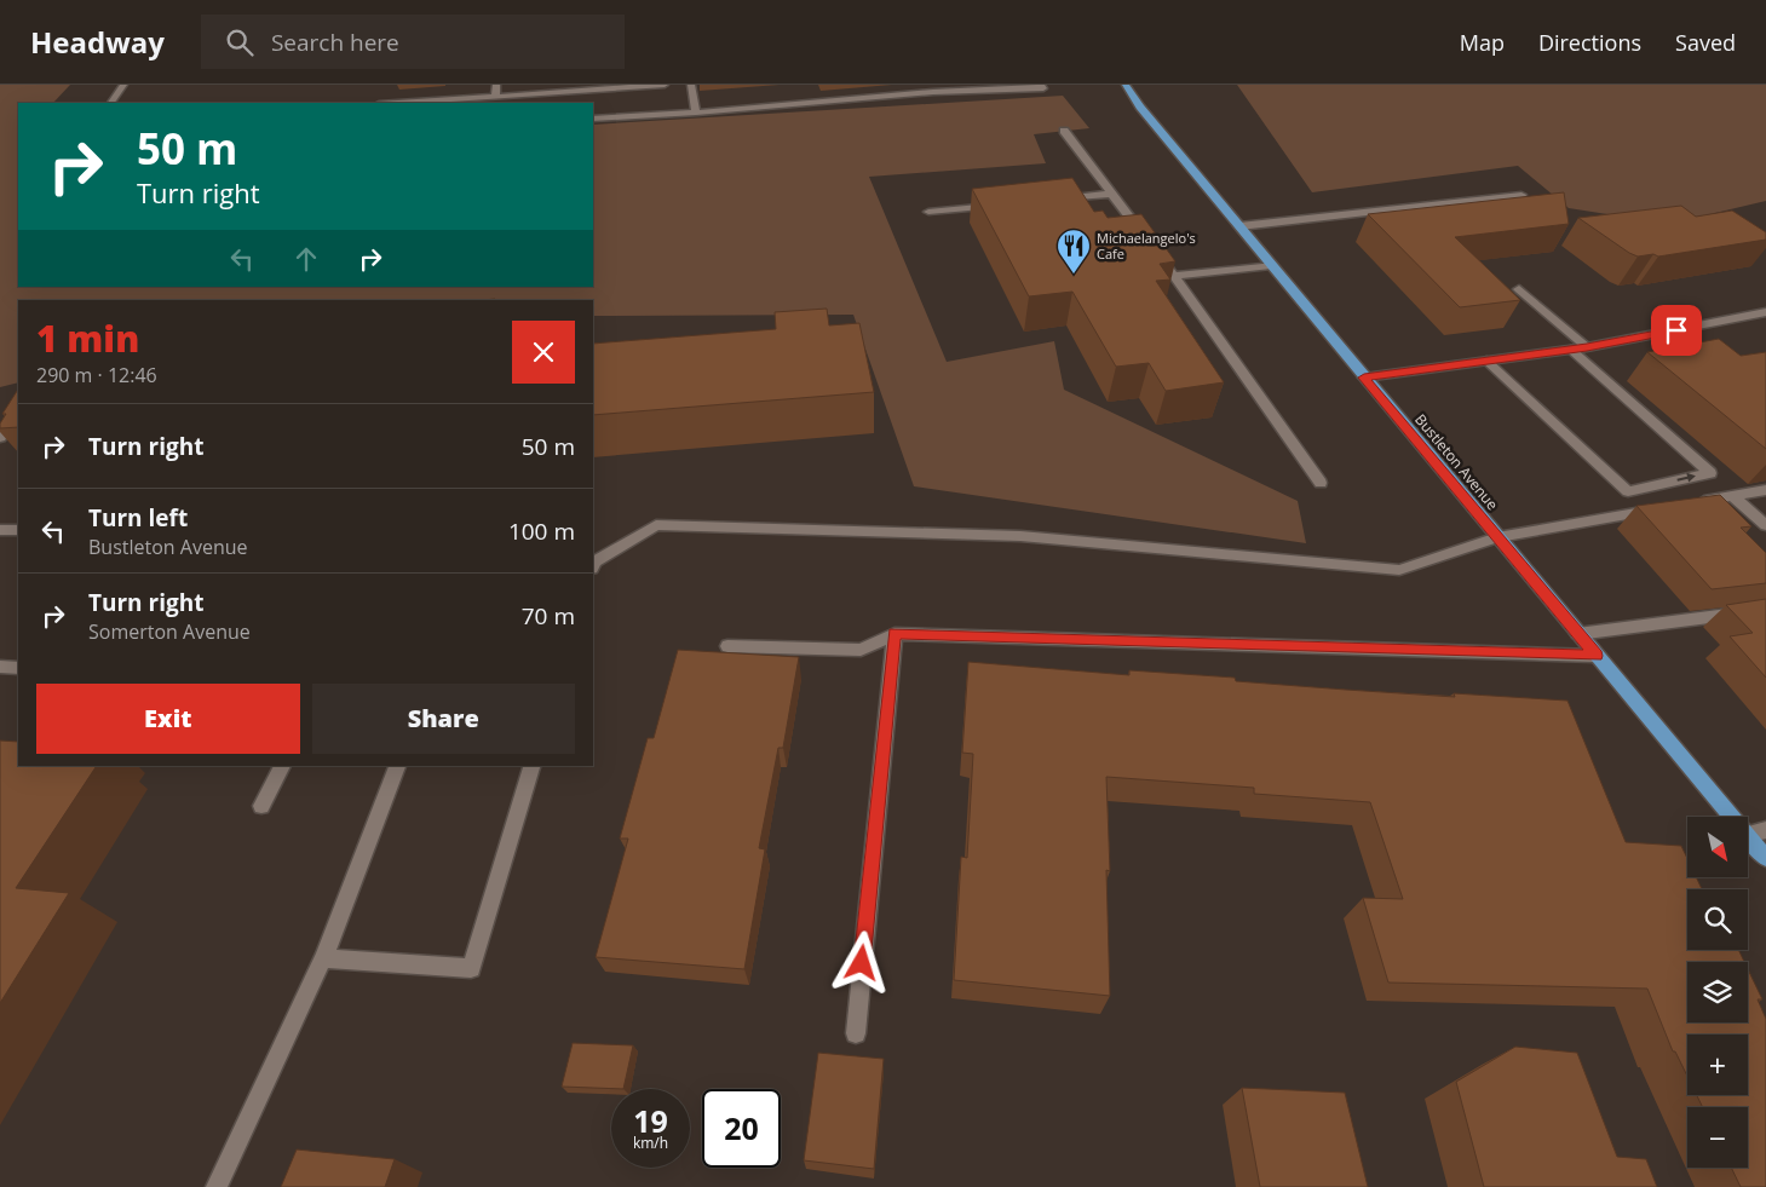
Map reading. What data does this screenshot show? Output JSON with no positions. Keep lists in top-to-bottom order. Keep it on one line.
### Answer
{"streets":{"main road":["Bustleton Avenue"]},"places":{"restaurant":["Michaelangelo's Cafe"]},"north":"bottom right","page":{"header":"Headway","search":"Search here","nav":["Map","Directions","Saved"],"turn":["50 m","Turn right"],"heading":["1 min","290 m · 12:46"],"list":[{"name":"Turn right","value":"50 m"},{"name":"Turn left","note":"Bustleton Avenue","value":"100 m"},{"name":"Turn right","note":"Somerton Avenue","value":"70 m"}],"buttons":["Exit","Share"],"map_buttons":["+","−"],"speed":"19 km/h","limit":"20"}}
